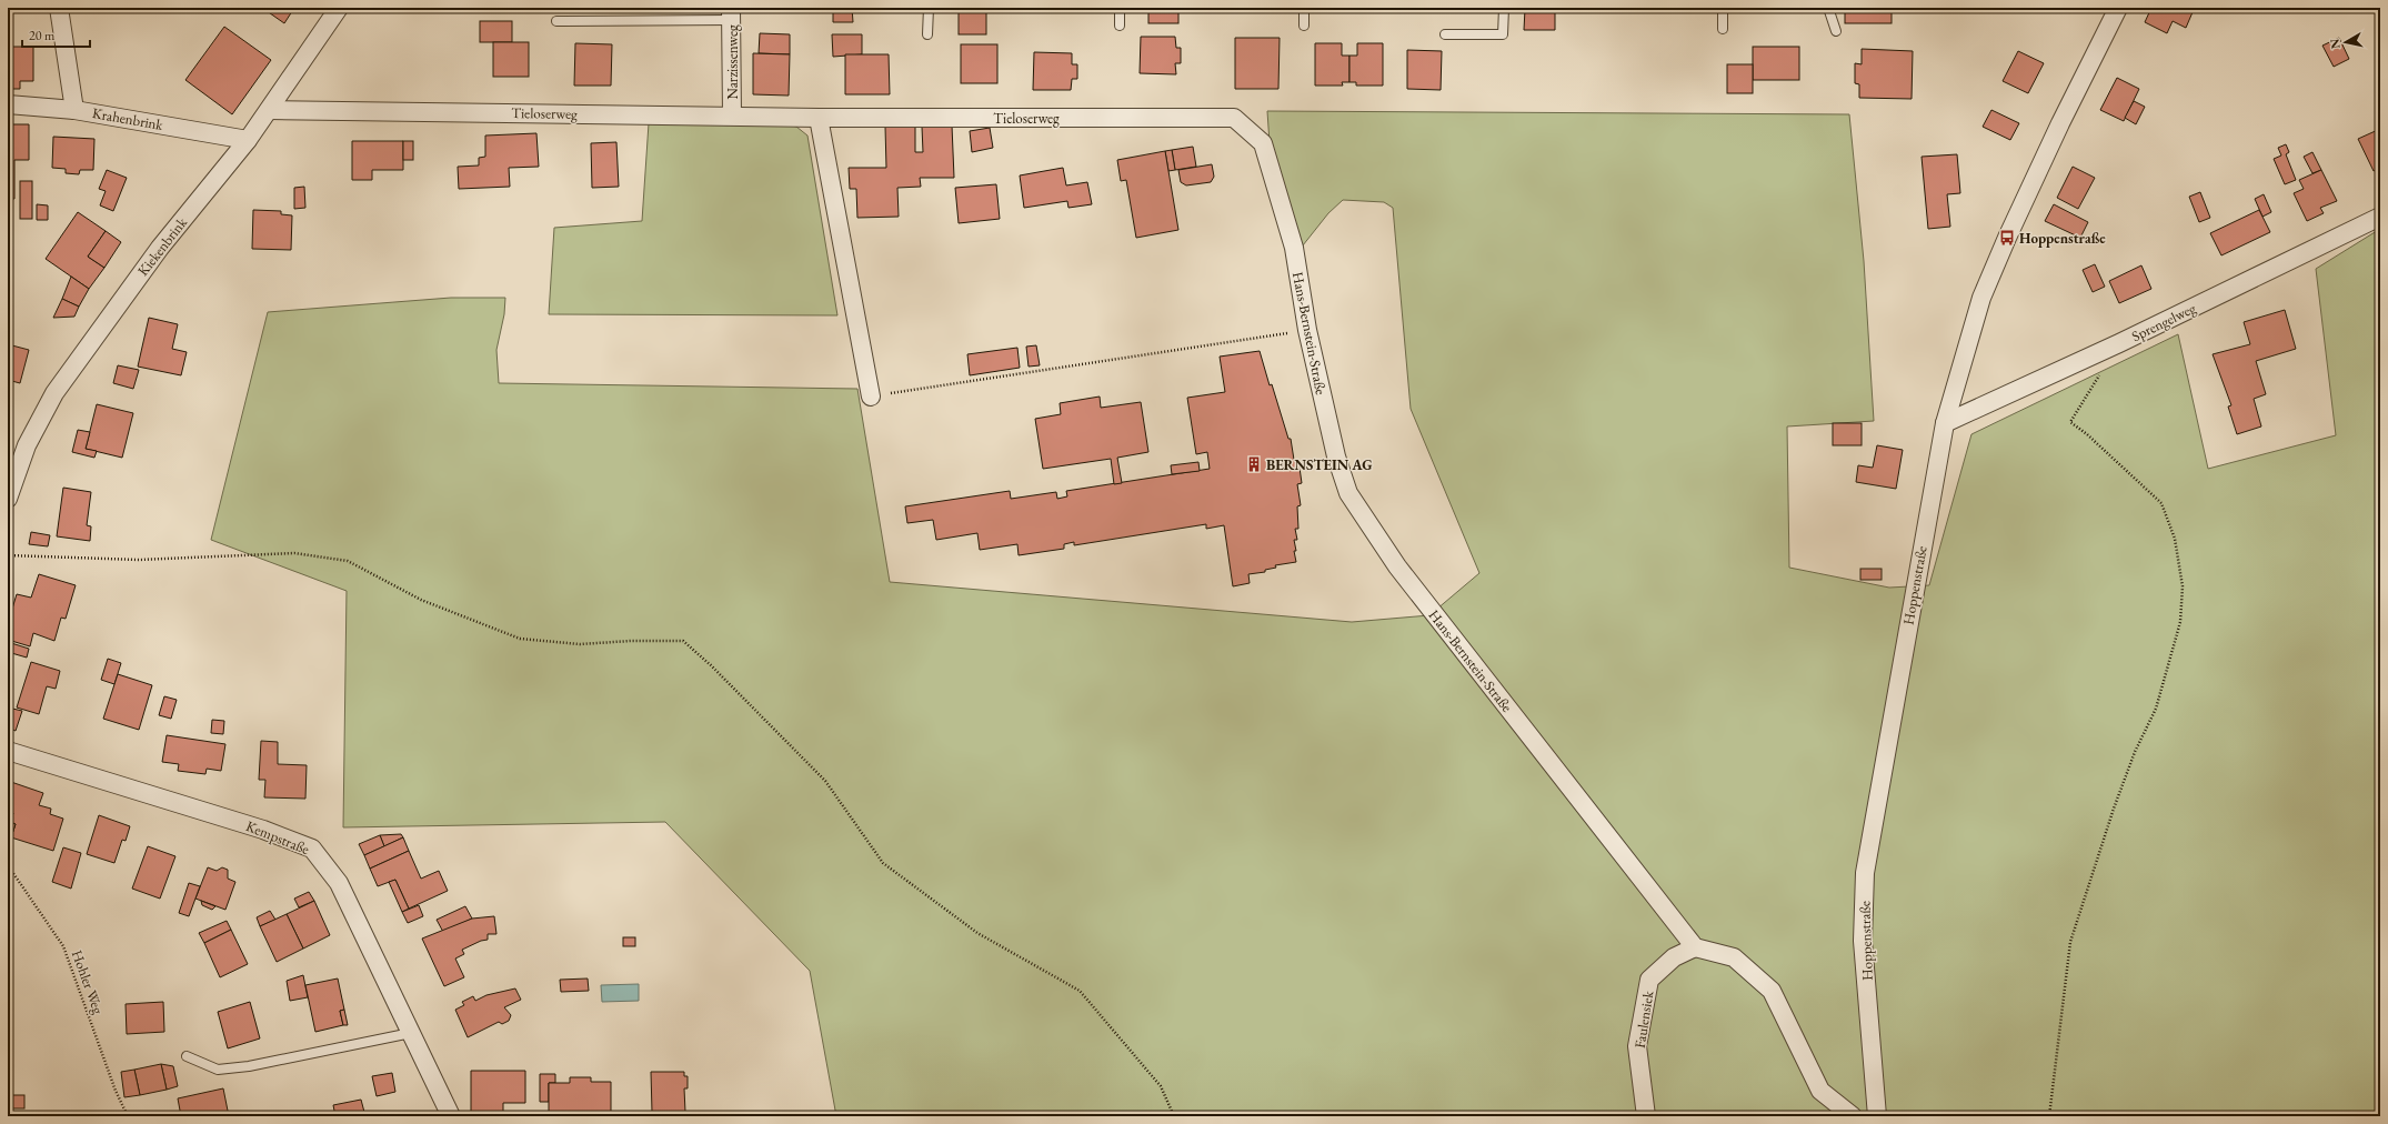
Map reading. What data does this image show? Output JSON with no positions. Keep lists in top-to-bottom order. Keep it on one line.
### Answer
{"streets":{"street":["Narzissenweg","Tieloserweg","Krahenbrink","Kiekenbrink","Sprengelweg","Hans-Bernstein-Straße","Hoppenstraße","Kempstraße","Faulensiek"],"path":["Hohler Weg"]},"crossings":[["Narzissenweg","Tieloserweg"],["Tieloserweg","Kiekenbrink"],["Tieloserweg","Hans-Bernstein-Straße"],["Krahenbrink","Kiekenbrink"],["Sprengelweg","Hoppenstraße"],["Hans-Bernstein-Straße","Faulensiek"]],"places":{"bus stop":["Hoppenstraße"],"building":["BERNSTEIN AG"]},"scale_bar":"20 m","north":"left"}
